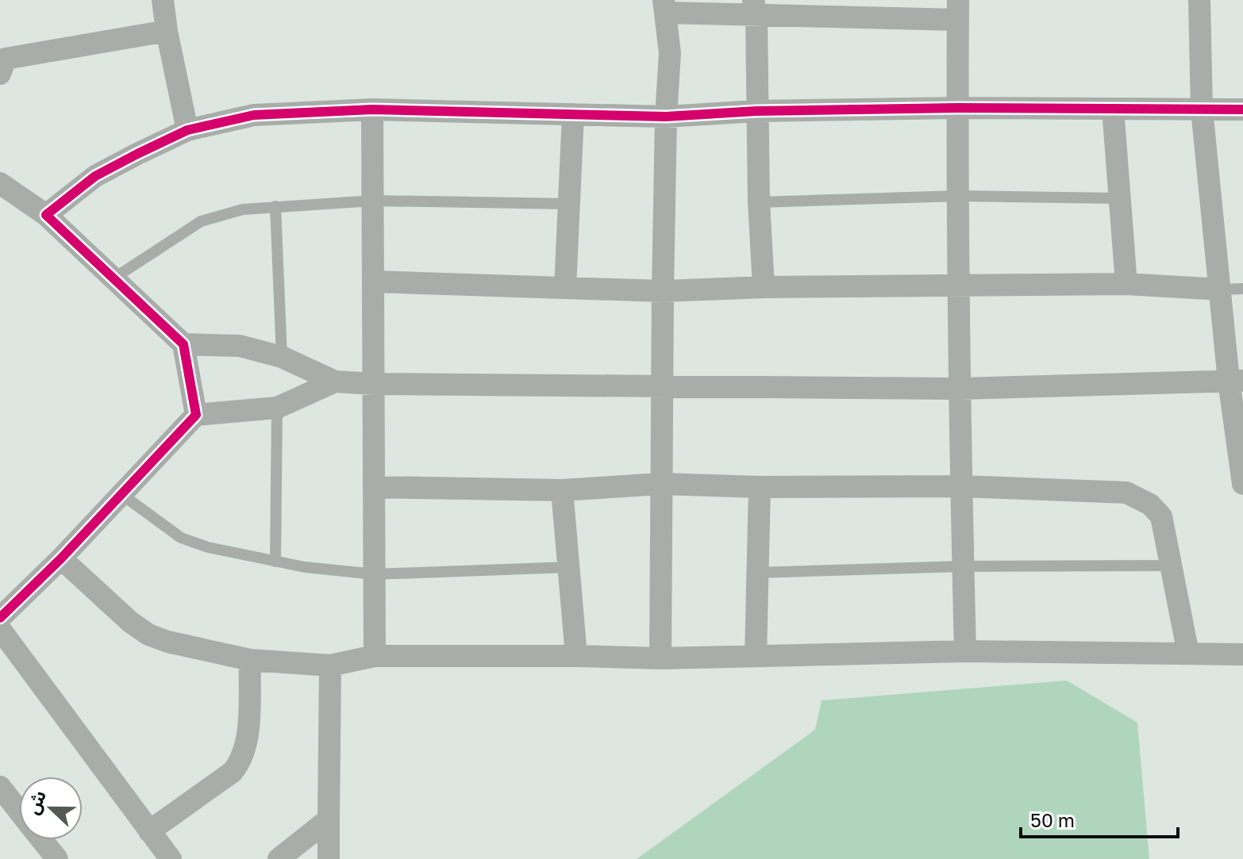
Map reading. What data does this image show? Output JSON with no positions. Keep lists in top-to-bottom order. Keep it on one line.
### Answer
{"scale_bar":"50 m","north":"left"}
